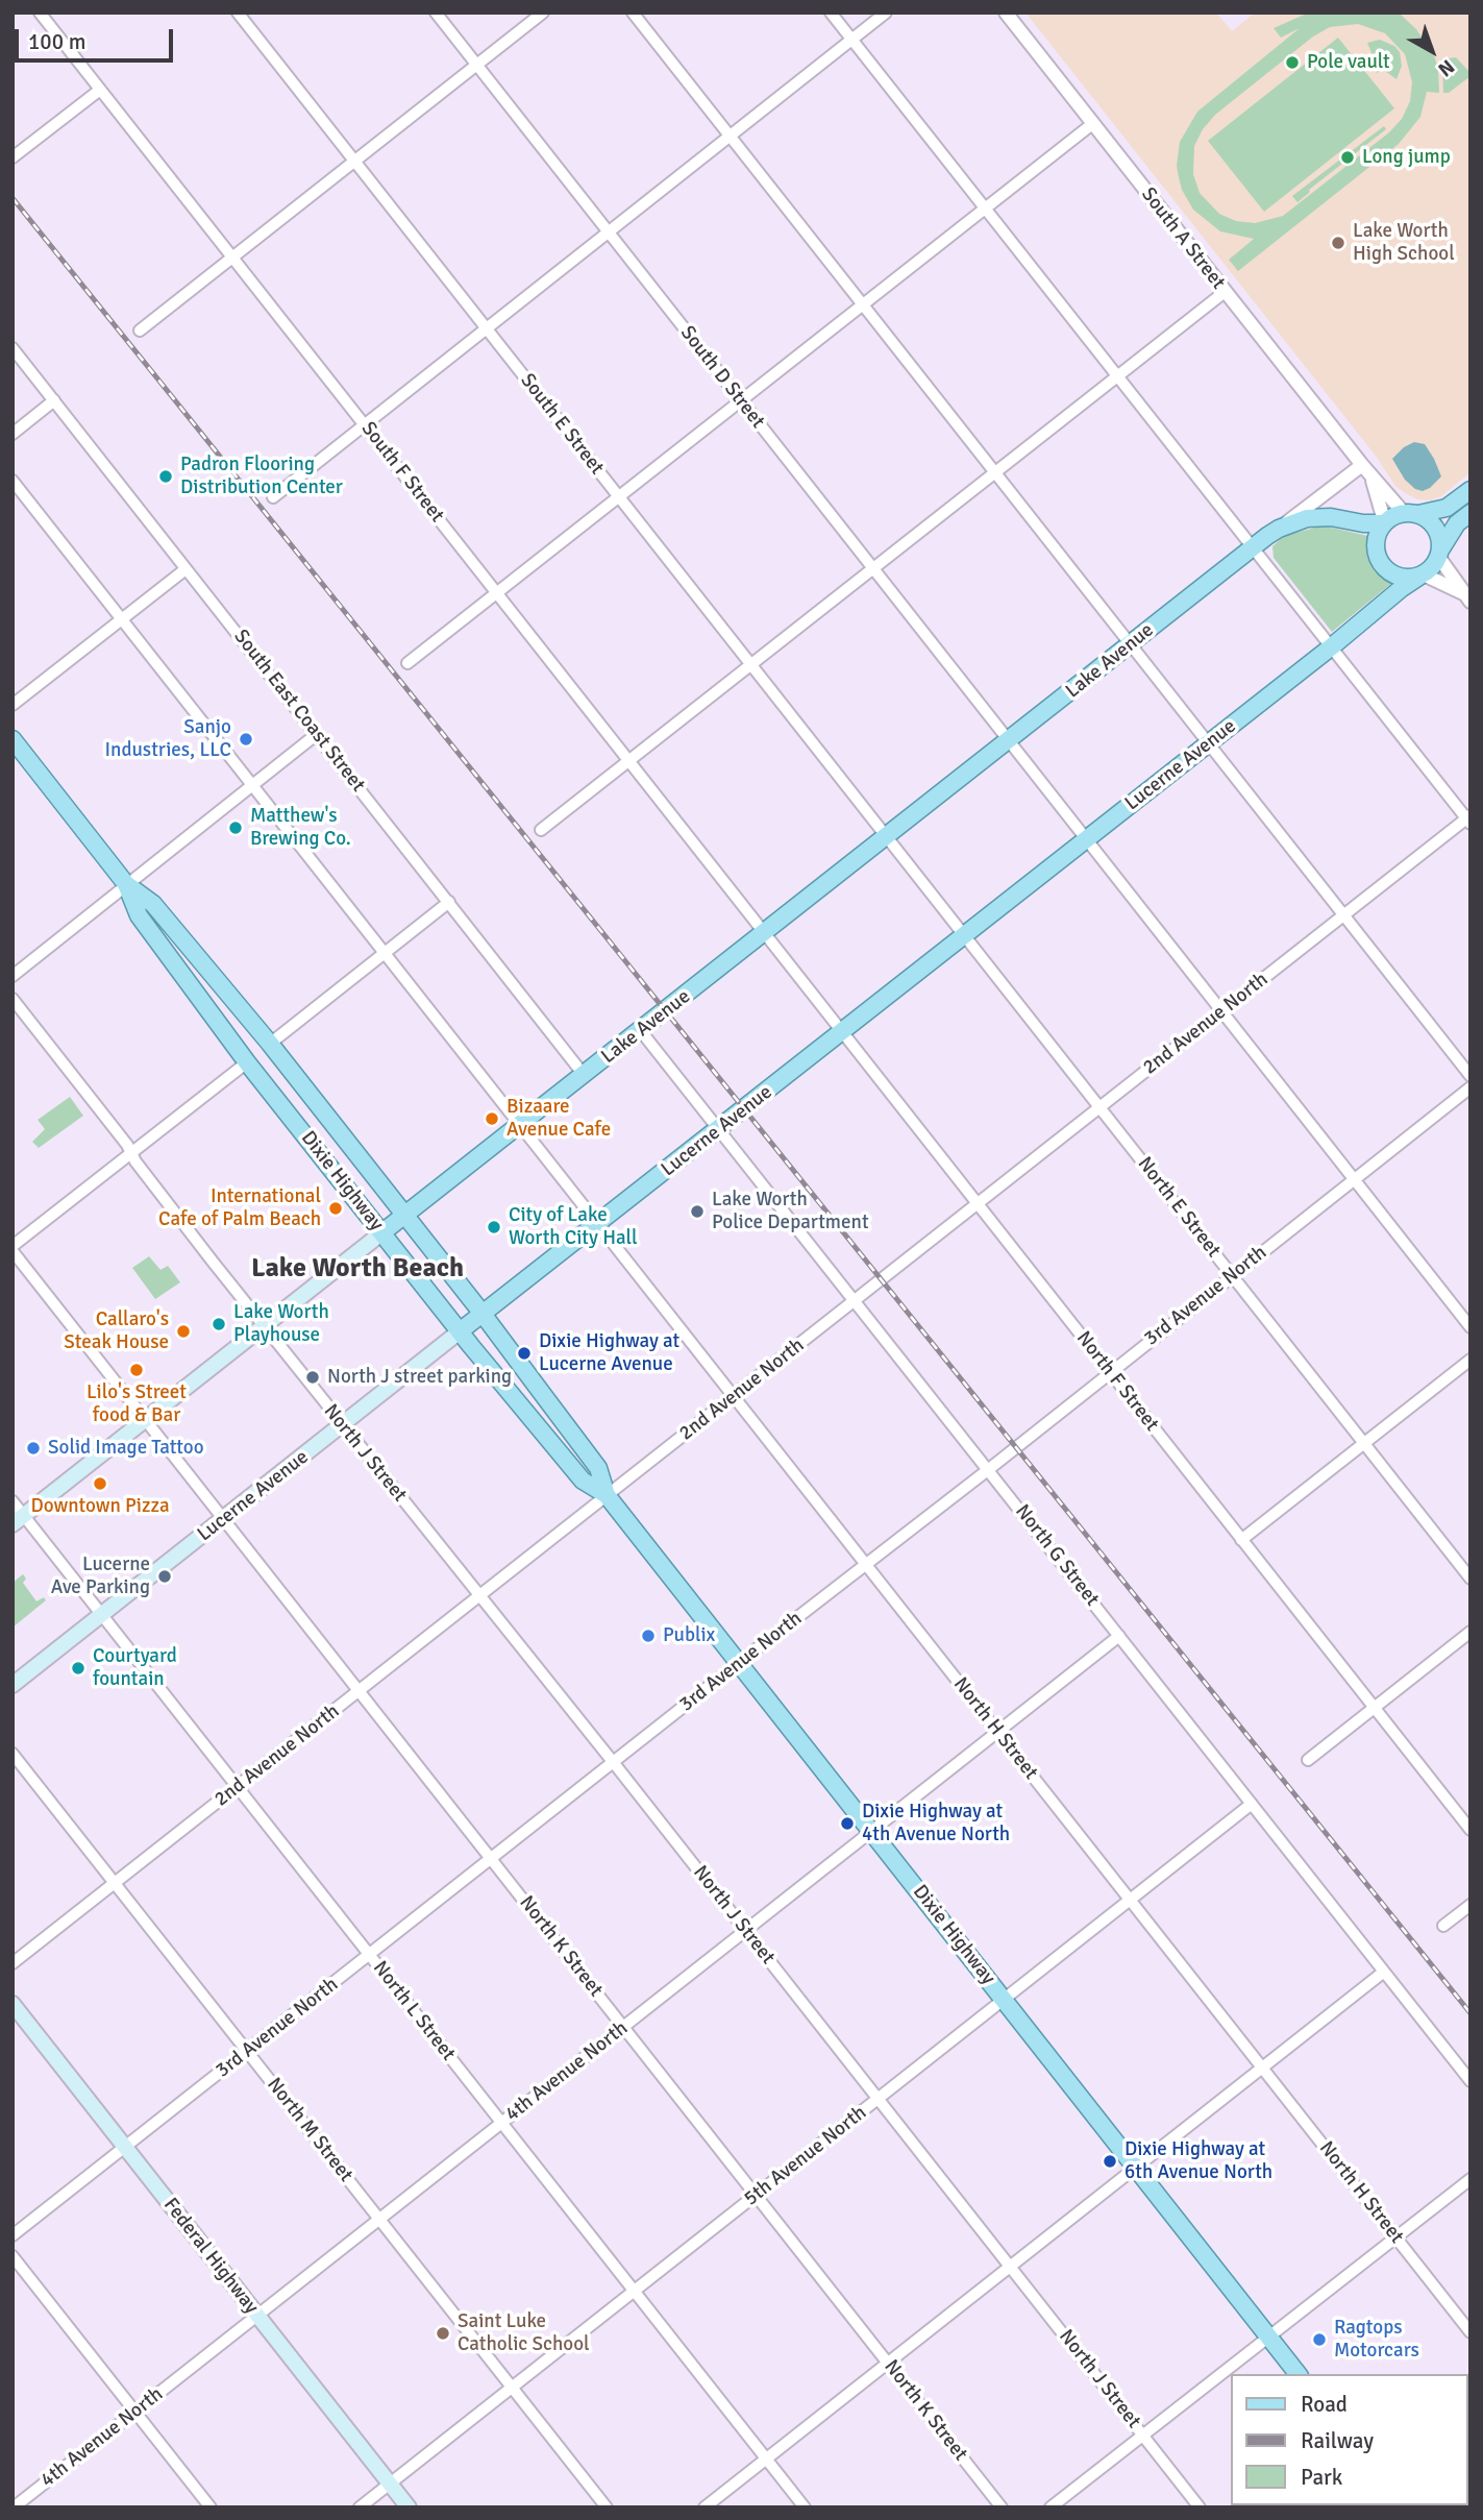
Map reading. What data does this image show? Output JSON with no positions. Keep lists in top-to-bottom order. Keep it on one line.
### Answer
{"streets":{"main road":["Lake Avenue","Lucerne Avenue","Dixie Highway","Federal Highway"],"street":["South A Street","South D Street","South E Street","South F Street","South East Coast Street","2nd Avenue North","North E Street","3rd Avenue North","North F Street","North J Street","North G Street","North H Street","North K Street","North L Street","4th Avenue North","North M Street","5th Avenue North"]},"crossings":[["South A Street","Lake Avenue"],["South A Street","Lucerne Avenue"],["South D Street","Lake Avenue"],["South D Street","Lucerne Avenue"],["South D Street","2nd Avenue North"],["South D Street","3rd Avenue North"],["South E Street","Lake Avenue"],["South E Street","North E Street"],["South F Street","Lake Avenue"],["South F Street","North F Street"],["Lake Avenue","South East Coast Street"],["Lake Avenue","Lucerne Avenue"],["Lake Avenue","Dixie Highway"],["Lake Avenue","North E Street"],["Lake Avenue","North F Street"],["Lake Avenue","North J Street"],["Lake Avenue","North G Street"],["Lake Avenue","North H Street"],["Lake Avenue","North K Street"],["Lake Avenue","North L Street"],["Lucerne Avenue","Dixie Highway"],["Lucerne Avenue","North E Street"],["Lucerne Avenue","North F Street"],["Lucerne Avenue","North J Street"],["Lucerne Avenue","North G Street"],["Lucerne Avenue","North H Street"],["Lucerne Avenue","North K Street"],["Lucerne Avenue","North L Street"],["2nd Avenue North","Dixie Highway"],["2nd Avenue North","North E Street"],["2nd Avenue North","North F Street"],["2nd Avenue North","North J Street"],["2nd Avenue North","North G Street"],["2nd Avenue North","North H Street"],["2nd Avenue North","North K Street"],["2nd Avenue North","North L Street"],["2nd Avenue North","North M Street"],["Dixie Highway","3rd Avenue North"],["Dixie Highway","4th Avenue North"],["Dixie Highway","5th Avenue North"],["North E Street","3rd Avenue North"],["3rd Avenue North","North F Street"],["3rd Avenue North","North J Street"],["3rd Avenue North","North G Street"],["3rd Avenue North","North H Street"],["3rd Avenue North","North K Street"],["3rd Avenue North","North L Street"],["3rd Avenue North","North M Street"],["3rd Avenue North","Federal Highway"],["North J Street","4th Avenue North"],["North J Street","5th Avenue North"],["North G Street","4th Avenue North"],["North G Street","5th Avenue North"],["North H Street","4th Avenue North"],["North H Street","5th Avenue North"],["North K Street","4th Avenue North"],["North K Street","5th Avenue North"],["North L Street","4th Avenue North"],["North L Street","5th Avenue North"],["4th Avenue North","North M Street"],["4th Avenue North","Federal Highway"],["North M Street","5th Avenue North"],["5th Avenue North","Federal Highway"]],"districts":["Lake Worth Beach"],"places":["Pole vault","Long jump","Lake Worth High School","Padron Flooring Distribution Center","Sanjo Industries, LLC","Matthew's Brewing Co.","Bizaare Avenue Cafe","International Cafe of Palm Beach","Lake Worth Police Department","City of Lake Worth City Hall","Lake Worth Playhouse","Callaro's Steak House","Dixie Highway at Lucerne Avenue","Lilo's Street food & Bar","North J street parking","Solid Image Tattoo","Downtown Pizza","Lucerne Ave Parking","Publix","Courtyard fountain","Dixie Highway at 4th Avenue North","Dixie Highway at 6th Avenue North","Saint Luke Catholic School","Ragtops Motorcars"],"legend":["Road","Railway","Park"],"scale_bar":"100 m","north":"bottom right"}
